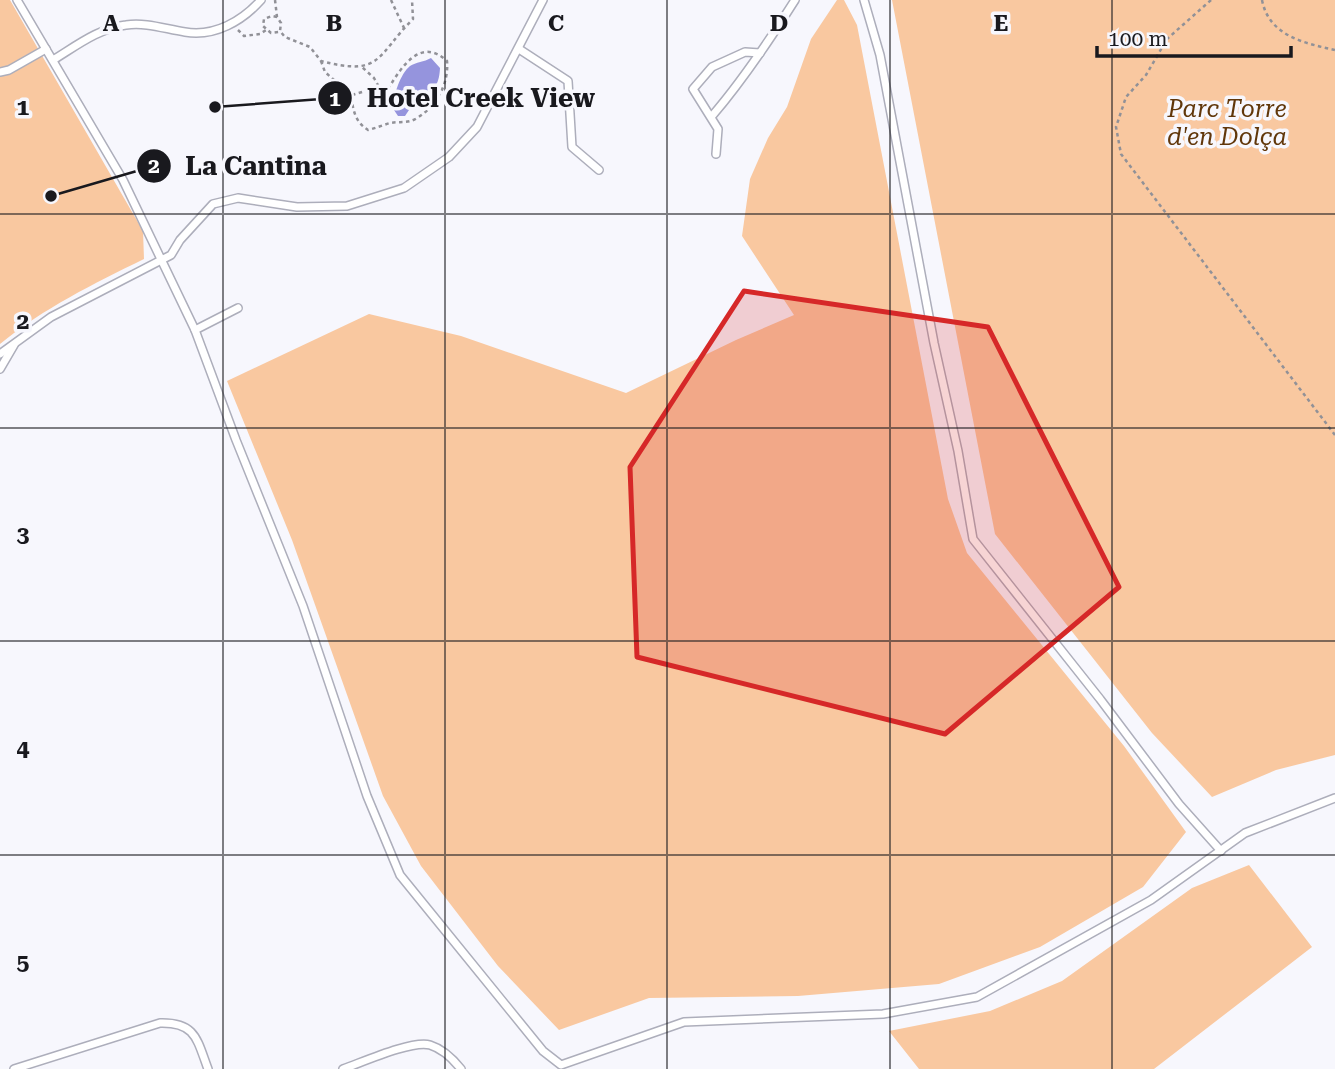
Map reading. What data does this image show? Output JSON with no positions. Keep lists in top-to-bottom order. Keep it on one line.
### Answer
{"parks":["Parc Torre d'en Dolça"],"places":["Hotel Creek View","La Cantina"],"scale_bar":"100 m","grid":{"columns":["A","B","C","D","E"],"rows":["1","2","3","4","5"]}}
